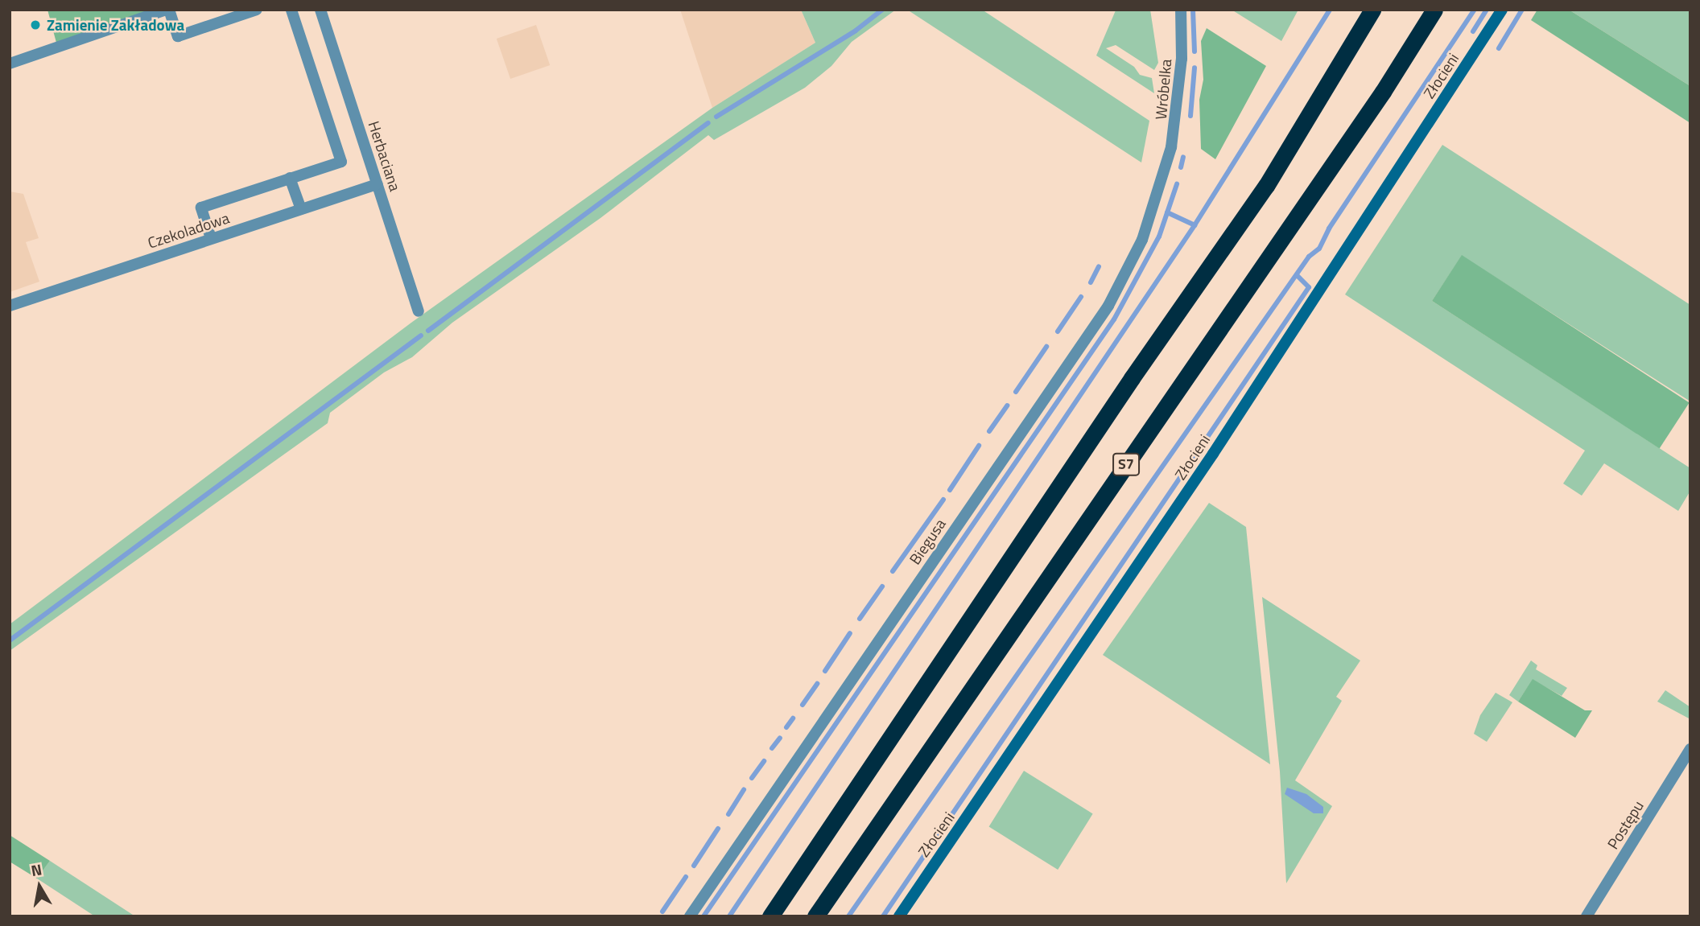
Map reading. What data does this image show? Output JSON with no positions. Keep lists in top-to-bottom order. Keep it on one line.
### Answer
{"streets":{"highway":["S7"],"street":["Złocieni","Wróbelka","Herbaciana","Czekoladowa","Biegusa","Postępu"]},"crossings":[["Wróbelka","Biegusa"],["Herbaciana","Czekoladowa"]],"places":["Zamienie Zakładowa"],"north":"top"}
